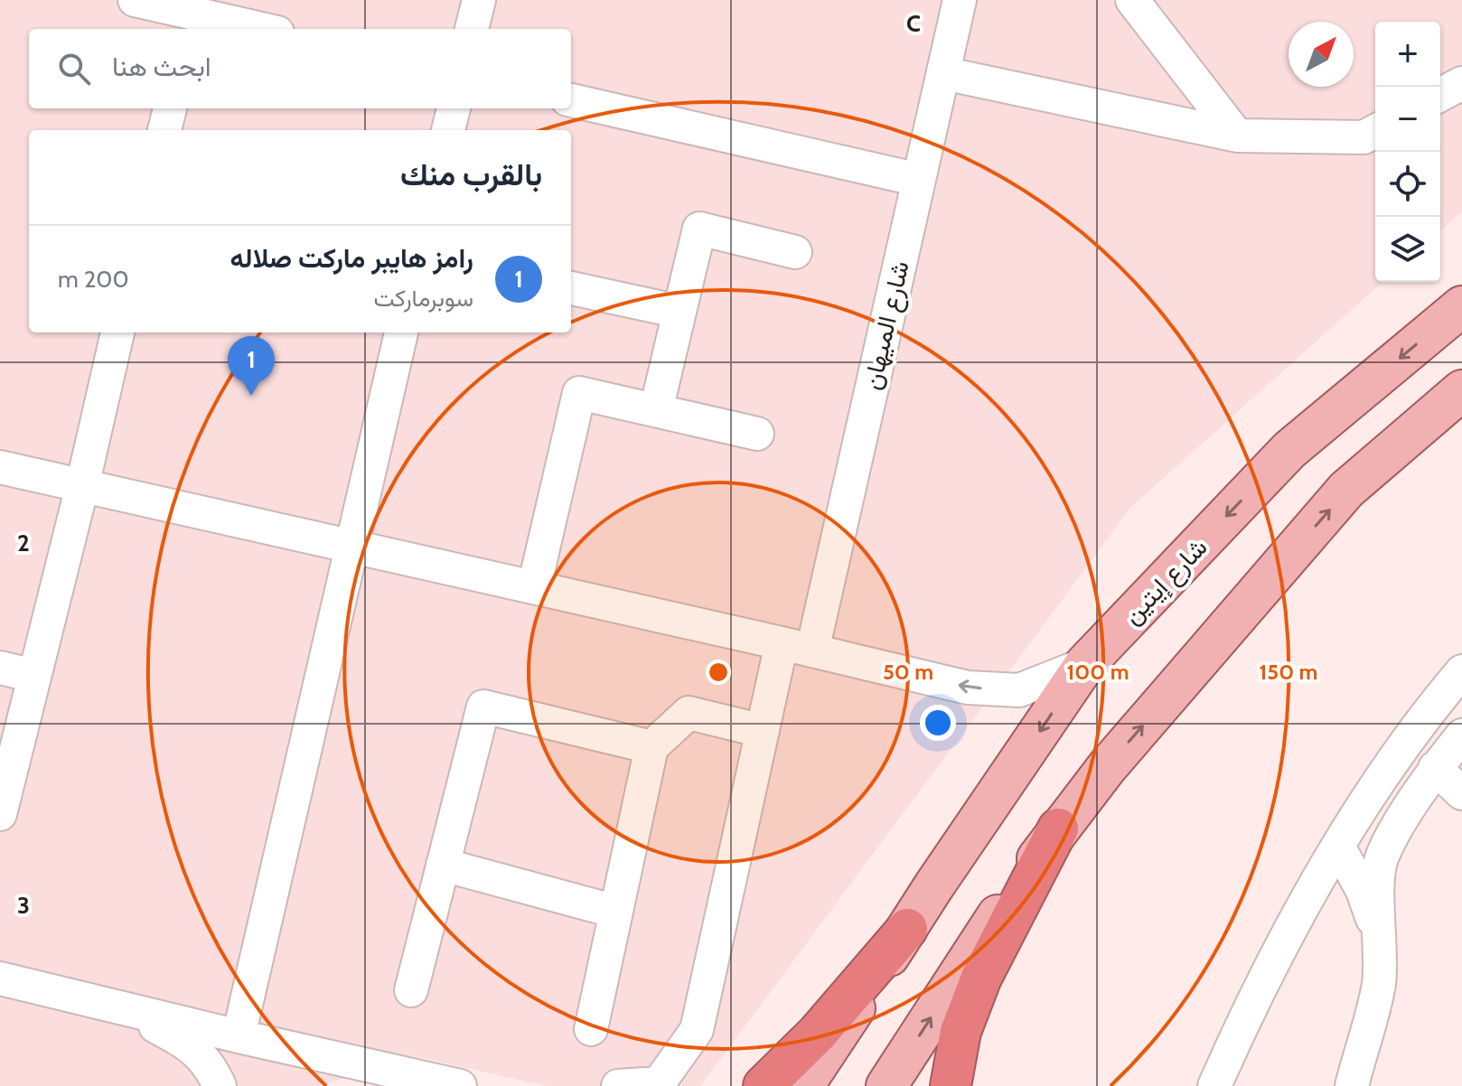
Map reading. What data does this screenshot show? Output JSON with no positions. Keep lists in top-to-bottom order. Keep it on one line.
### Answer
{"streets":{"main road":["شارع إيتين"],"street":["شارع الميهان"]},"north":"top right","page":{"map_buttons":["+","−"],"search":"ابحث هنا","heading":"بالقرب منك","list":[{"mark":"1","name":"رامز هايبر ماركت صلاله","note":"سوبرماركت","value":"200 m"}],"pins":"1"},"grid":{"columns":["C"],"rows":["2","3"]},"rings":["50 m","100 m","150 m"]}
